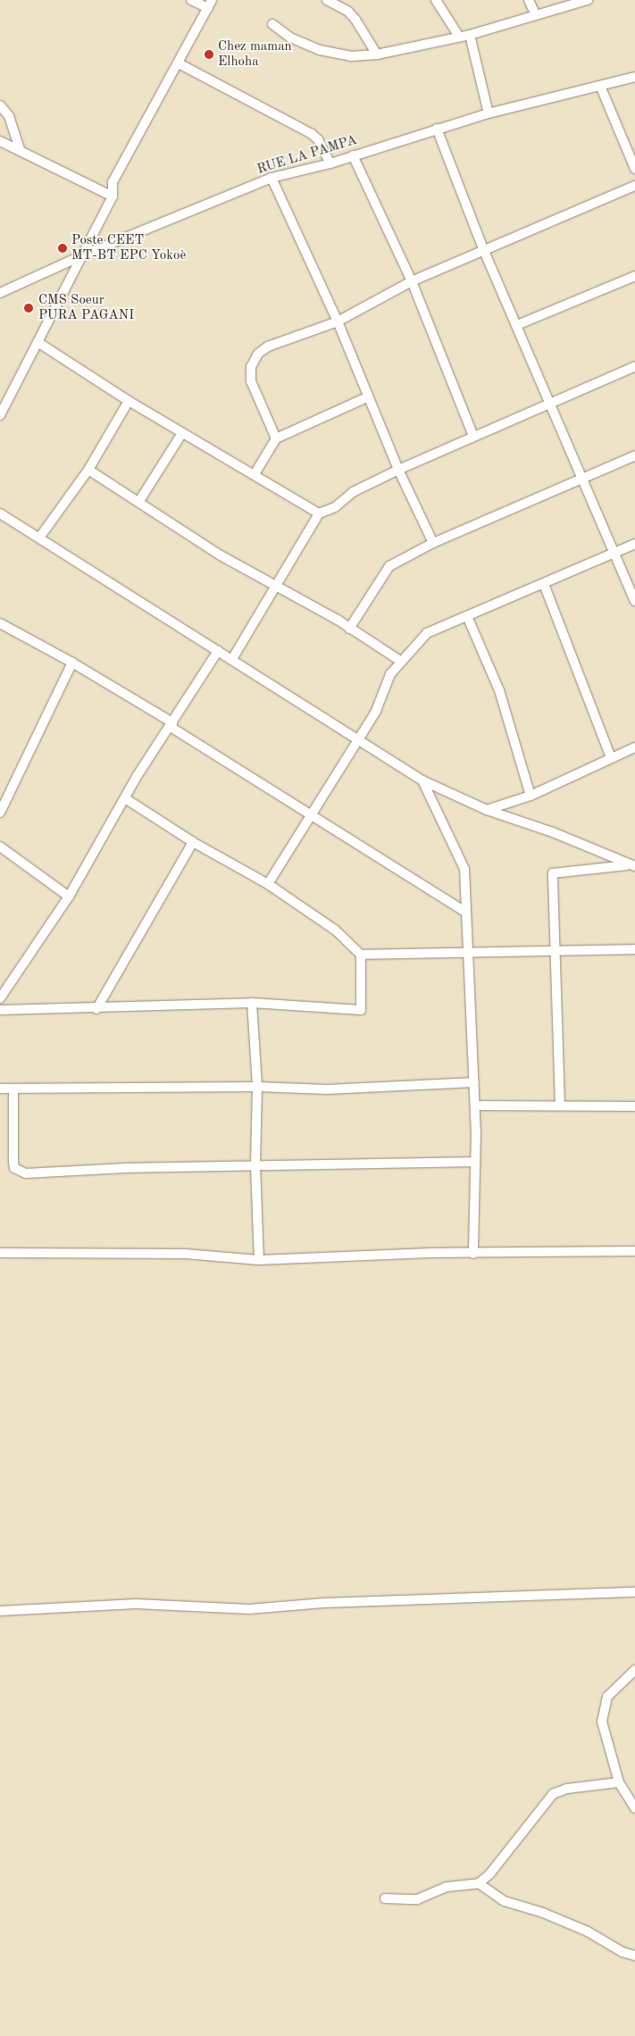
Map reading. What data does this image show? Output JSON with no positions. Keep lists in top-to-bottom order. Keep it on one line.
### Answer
{"streets":{"street":["RUE LA PAMPA"]},"places":["Chez maman Elhoha","Poste CEET MT-BT EPC Yokoè","CMS Soeur PURA PAGANI"]}
